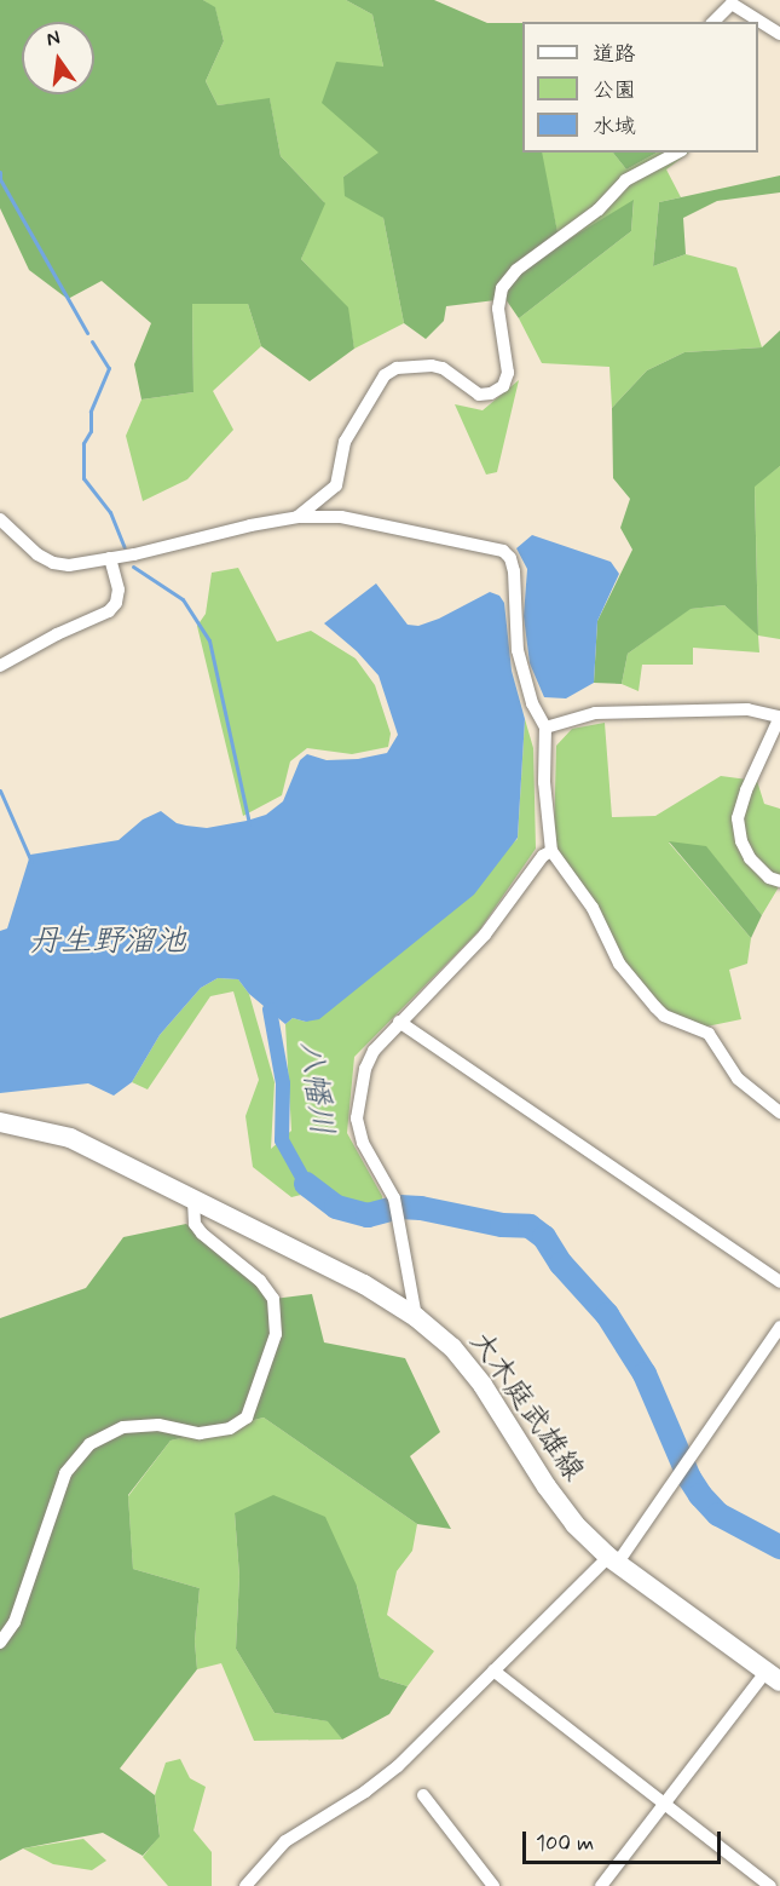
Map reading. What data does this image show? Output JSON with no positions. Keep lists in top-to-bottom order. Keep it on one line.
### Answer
{"streets":{"main road":["大木庭武雄線"]},"water":["丹生野溜池","八幡川"],"legend":["道路","公園","水域"],"scale_bar":"100 m","north":"top"}
